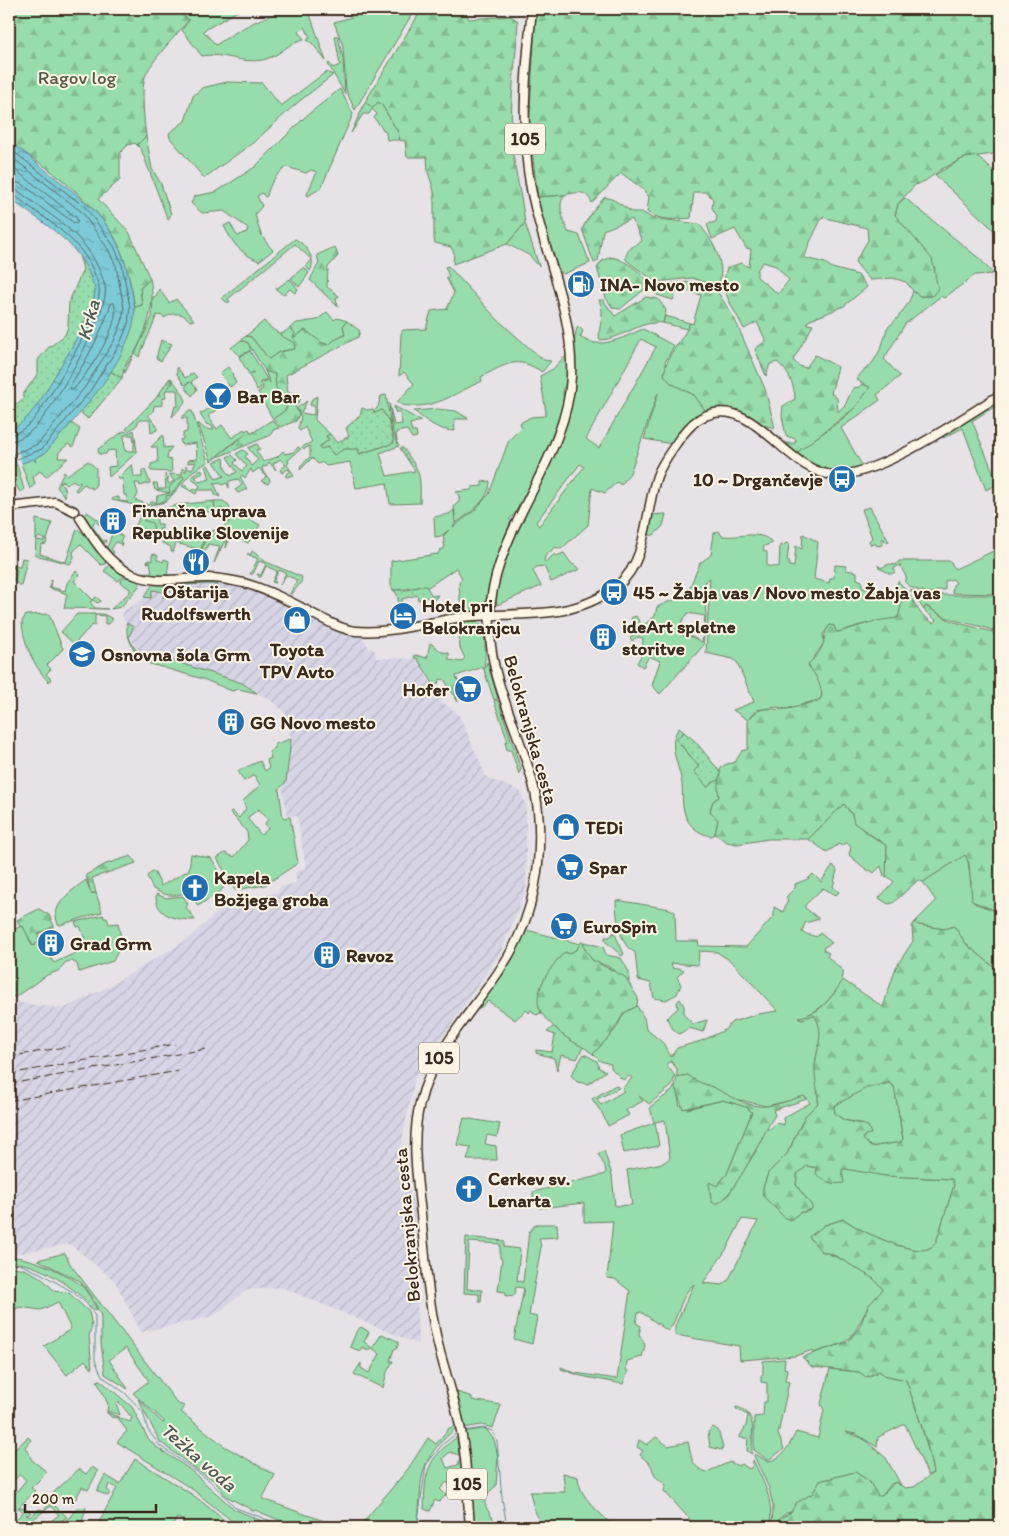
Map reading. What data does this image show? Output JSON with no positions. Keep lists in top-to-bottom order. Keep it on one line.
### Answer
{"streets":{"main road":["105","Belokranjska cesta"]},"crossings":[["105","Belokranjska cesta"]],"water":["Krka","Težka voda"],"parks":["Ragov log"],"places":{"fuel station":["INA- Novo mesto"],"bar":["Bar Bar"],"bus stop":["10 ~ Drgančevje","45 ~ Žabja vas / Novo mesto Žabja vas"],"building":["Finančna uprava Republike Slovenije","ideArt spletne storitve","GG Novo mesto","Grad Grm","Revoz"],"restaurant":["Oštarija Rudolfswerth"],"hotel":["Hotel pri Belokranjcu"],"shop":["Toyota TPV Avto","TEDi"],"school or university":["Osnovna šola Grm"],"supermarket":["Hofer","Spar","EuroSpin"],"church":["Kapela Božjega groba","Cerkev sv. Lenarta"]},"scale_bar":"200 m"}
